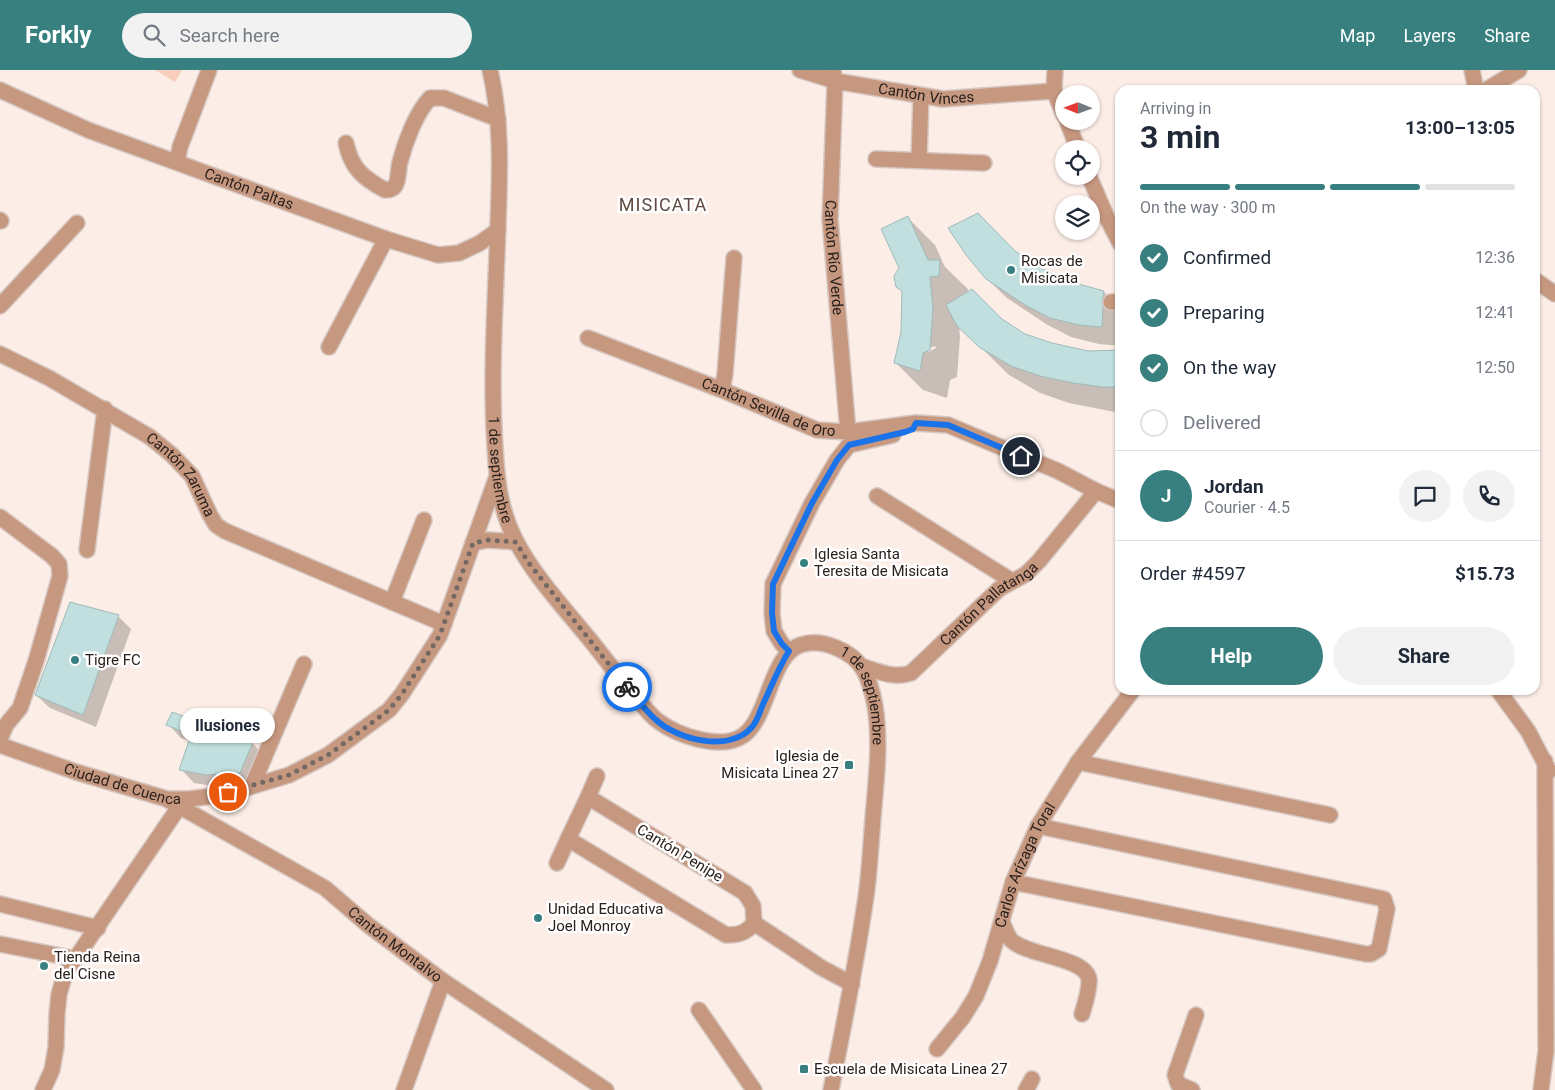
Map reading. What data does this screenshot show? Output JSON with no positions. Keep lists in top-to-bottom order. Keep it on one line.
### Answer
{"streets":{"street":["Cantón Vinces","Cantón Paltas","Cantón Río Verde","Cantón Sevilla de Oro","1 de septiembre","Cantón Zaruma","Cantón Pallatanga","Ciudad de Cuenca","Cantón Penipe","Carlos Arízaga Toral","Cantón Montalvo"]},"crossings":[["Cantón Vinces","Cantón Río Verde"],["Cantón Paltas","1 de septiembre"],["Cantón Río Verde","Cantón Sevilla de Oro"],["Cantón Sevilla de Oro","Cantón Pallatanga"],["1 de septiembre","Cantón Pallatanga"],["1 de septiembre","Ciudad de Cuenca"],["Cantón Zaruma","Ciudad de Cuenca"],["Ciudad de Cuenca","Cantón Montalvo"]],"districts":["MISICATA"],"places":{"other":["Rocas de Misicata","Iglesia Santa Teresita de Misicata","Tigre FC","Ilusiones","Unidad Educativa Joel Monroy","Tienda Reina del Cisne"],"transit":["Iglesia de Misicata Linea 27","Escuela de Misicata Linea 27"]},"north":"left","page":{"header":"Forkly","search":"Search here","nav":["Map","Layers","Share"],"heading":["3 min","Arriving in","13:00–13:05"],"panel":["Jordan","Courier · 4.5","Order #4597","$15.73"],"bar":"On the way · 300 m","list":[["Confirmed","12:36"],["Preparing","12:41"],["On the way","12:50"],"Delivered"],"round":"J","buttons":["Help","Share"],"bubble":"Ilusiones"}}
